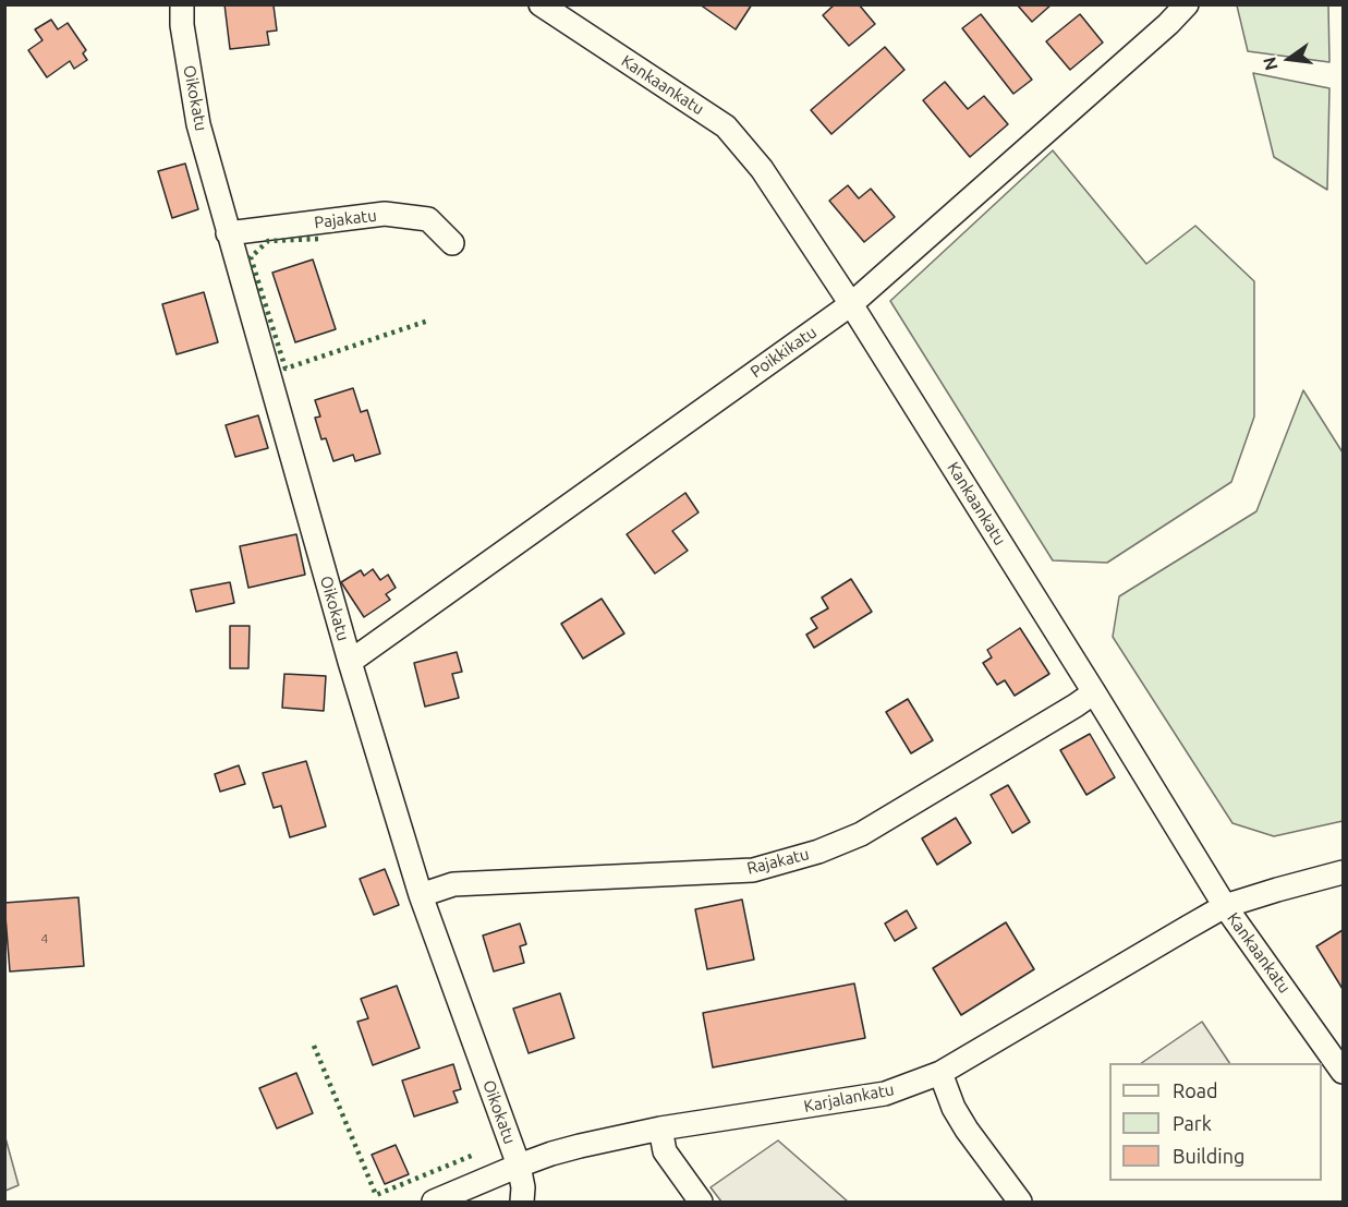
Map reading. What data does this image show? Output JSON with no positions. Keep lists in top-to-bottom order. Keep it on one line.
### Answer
{"streets":{"street":["Kankaankatu","Oikokatu","Pajakatu","Poikkikatu","Rajakatu","Karjalankatu"]},"crossings":[["Kankaankatu","Poikkikatu"],["Kankaankatu","Rajakatu"],["Kankaankatu","Karjalankatu"],["Oikokatu","Pajakatu"],["Oikokatu","Poikkikatu"],["Oikokatu","Rajakatu"],["Oikokatu","Karjalankatu"]],"house_numbers":["4"],"legend":["Road","Park","Building"],"north":"left"}
